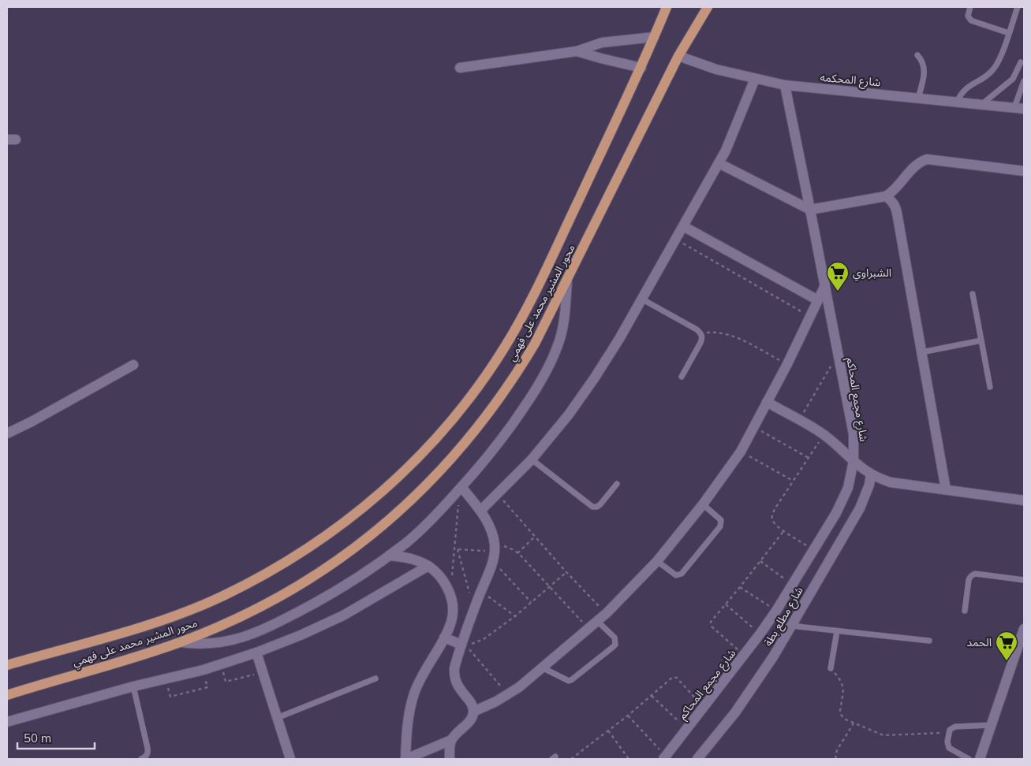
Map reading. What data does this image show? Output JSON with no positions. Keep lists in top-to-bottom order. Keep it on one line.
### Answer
{"streets":{"main road":["محور المشير محمد على فهمي"],"street":["شارع المحكمه","شارع مجمع المحاكم","شارع مطلع بطة"]},"crossings":[["شارع المحكمه","محور المشير محمد على فهمي"],["شارع المحكمه","شارع مجمع المحاكم"]],"places":{"supermarket":["الشبراوي","الحمد"]},"scale_bar":"50 m"}
